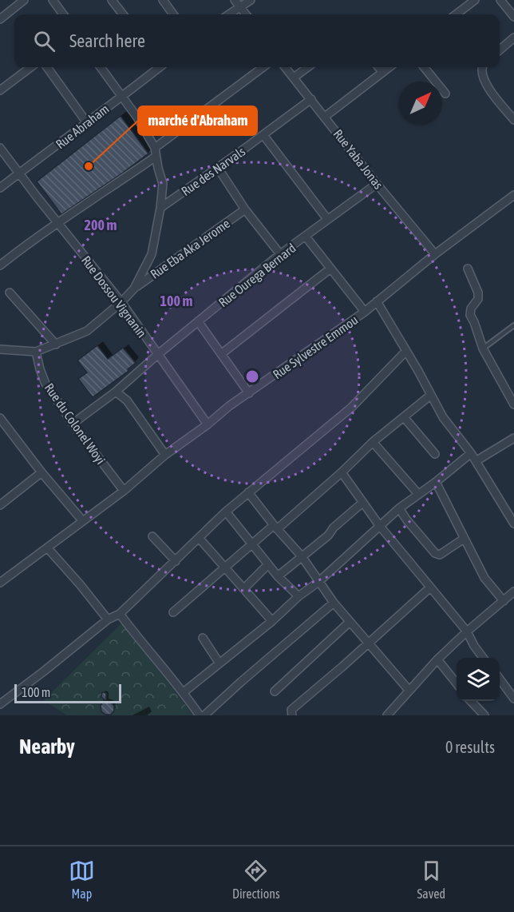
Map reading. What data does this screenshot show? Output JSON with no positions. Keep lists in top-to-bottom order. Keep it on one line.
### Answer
{"streets":{"street":["Rue Abraham","Rue Yaba Jonas","Rue des Narvals","Rue Eba Aka Jerome","Rue Ourega Bernard","Rue Dossou Vignanin","Rue Sylvestre Emmou","Rue du Colonel Woyi"]},"crossings":[["Rue Abraham","Rue Dossou Vignanin"],["Rue Yaba Jonas","Rue des Narvals"],["Rue Yaba Jonas","Rue Ourega Bernard"],["Rue Yaba Jonas","Rue Sylvestre Emmou"],["Rue Ourega Bernard","Rue Dossou Vignanin"],["Rue Ourega Bernard","Rue du Colonel Woyi"],["Rue Dossou Vignanin","Rue Sylvestre Emmou"],["Rue Sylvestre Emmou","Rue du Colonel Woyi"]],"places":["marché d'Abraham"],"scale_bar":"100 m","north":"top right","page":{"search":"Search here","scale":"100 m","heading":["Nearby","0 results"],"nav":["Map","Directions","Saved"]},"rings":["200 m","100 m"]}
